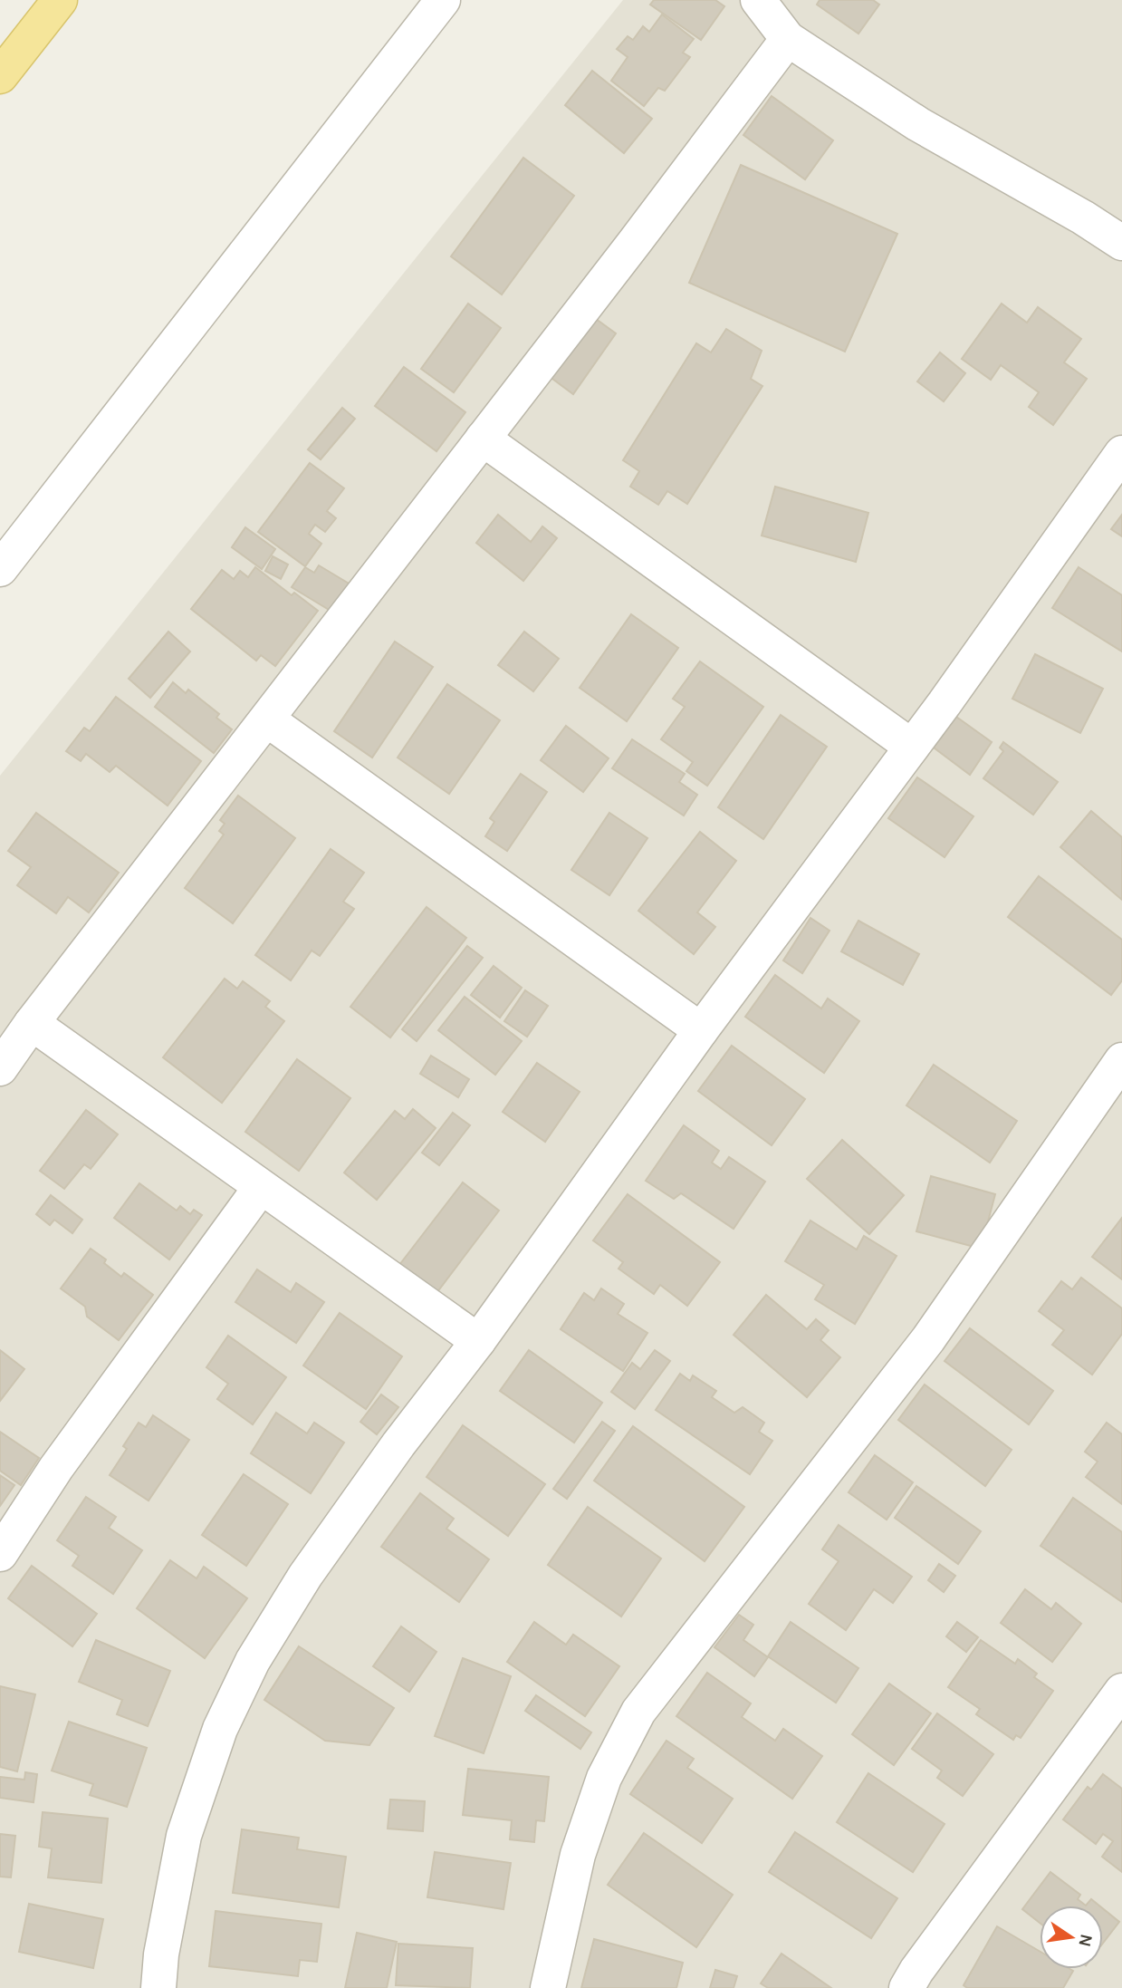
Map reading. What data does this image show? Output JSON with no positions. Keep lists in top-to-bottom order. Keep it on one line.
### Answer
{"north":"right"}
